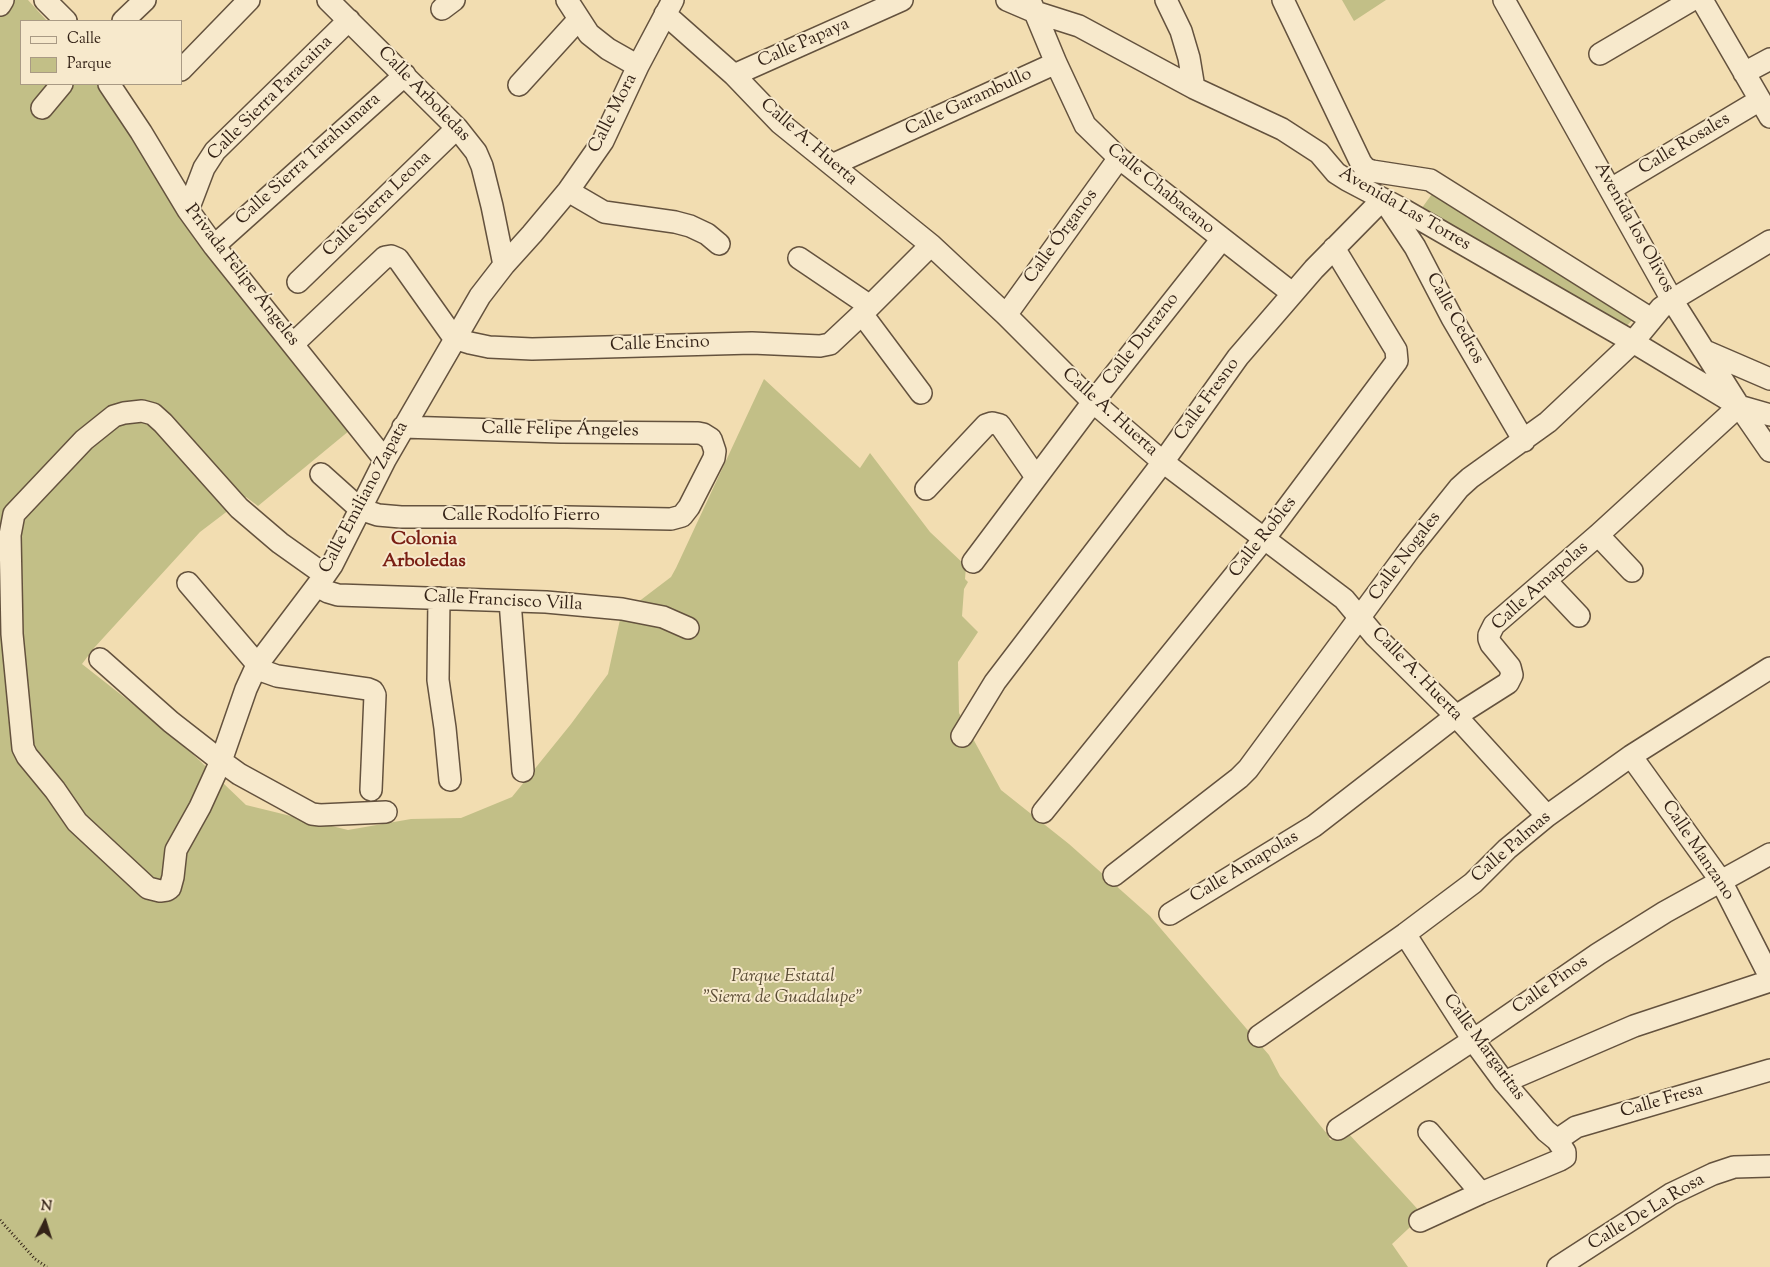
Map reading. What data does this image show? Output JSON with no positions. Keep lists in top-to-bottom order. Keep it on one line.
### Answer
{"streets":{"street":["Calle Papaya","Calle Arboledas","Calle Sierra Paracaina","Calle Garambullo","Calle Mora","Calle A. Huerta","Calle Rosales","Calle Sierra Tarahumara","Calle Chabacano","Calle Sierra Leona","Avenida Las Torres","Avenida los Olivos","Calle Órganos","Privada Felipe Ángeles","Calle Cedros","Calle Durazno","Calle Encino","Calle Fresno","Calle Felipe Ángeles","Calle Emiliano Zapata","Calle Rodolfo Fierro","Calle Robles","Calle Nogales","Calle Amapolas","Calle Francisco Villa","Calle Palmas","Calle Manzano","Calle Pinos","Calle Margaritas","Calle Fresa","Calle De La Rosa"]},"crossings":[["Calle Papaya","Calle A. Huerta"],["Calle Arboledas","Calle Sierra Paracaina"],["Calle Arboledas","Calle Mora"],["Calle Arboledas","Calle Sierra Tarahumara"],["Calle Arboledas","Calle Sierra Leona"],["Calle Arboledas","Calle Emiliano Zapata"],["Calle Sierra Paracaina","Privada Felipe Ángeles"],["Calle Garambullo","Calle A. Huerta"],["Calle Garambullo","Calle Chabacano"],["Calle Mora","Calle A. Huerta"],["Calle Mora","Calle Emiliano Zapata"],["Calle A. Huerta","Calle Órganos"],["Calle A. Huerta","Calle Durazno"],["Calle A. Huerta","Calle Encino"],["Calle A. Huerta","Calle Fresno"],["Calle A. Huerta","Calle Robles"],["Calle A. Huerta","Calle Nogales"],["Calle A. Huerta","Calle Amapolas"],["Calle A. Huerta","Calle Palmas"],["Calle Rosales","Avenida los Olivos"],["Calle Sierra Tarahumara","Privada Felipe Ángeles"],["Calle Chabacano","Calle Órganos"],["Calle Chabacano","Calle Durazno"],["Calle Chabacano","Calle Fresno"],["Avenida Las Torres","Avenida los Olivos"],["Avenida Las Torres","Calle Cedros"],["Avenida Las Torres","Calle Fresno"],["Avenida Las Torres","Calle Nogales"],["Avenida Las Torres","Calle Amapolas"],["Avenida los Olivos","Calle Nogales"],["Avenida los Olivos","Calle Amapolas"],["Privada Felipe Ángeles","Calle Emiliano Zapata"],["Calle Cedros","Calle Fresno"],["Calle Cedros","Calle Nogales"],["Calle Encino","Calle Emiliano Zapata"],["Calle Fresno","Calle Robles"],["Calle Felipe Ángeles","Calle Emiliano Zapata"],["Calle Felipe Ángeles","Calle Rodolfo Fierro"],["Calle Emiliano Zapata","Calle Rodolfo Fierro"],["Calle Emiliano Zapata","Calle Francisco Villa"],["Calle Palmas","Calle Manzano"],["Calle Palmas","Calle Margaritas"],["Calle Manzano","Calle Pinos"],["Calle Pinos","Calle Margaritas"],["Calle Margaritas","Calle Fresa"]],"districts":["Colonia Arboledas"],"parks":["Parque Estatal \"Sierra de Guadalupe\""],"legend":["Calle","Parque"],"north":"top"}
